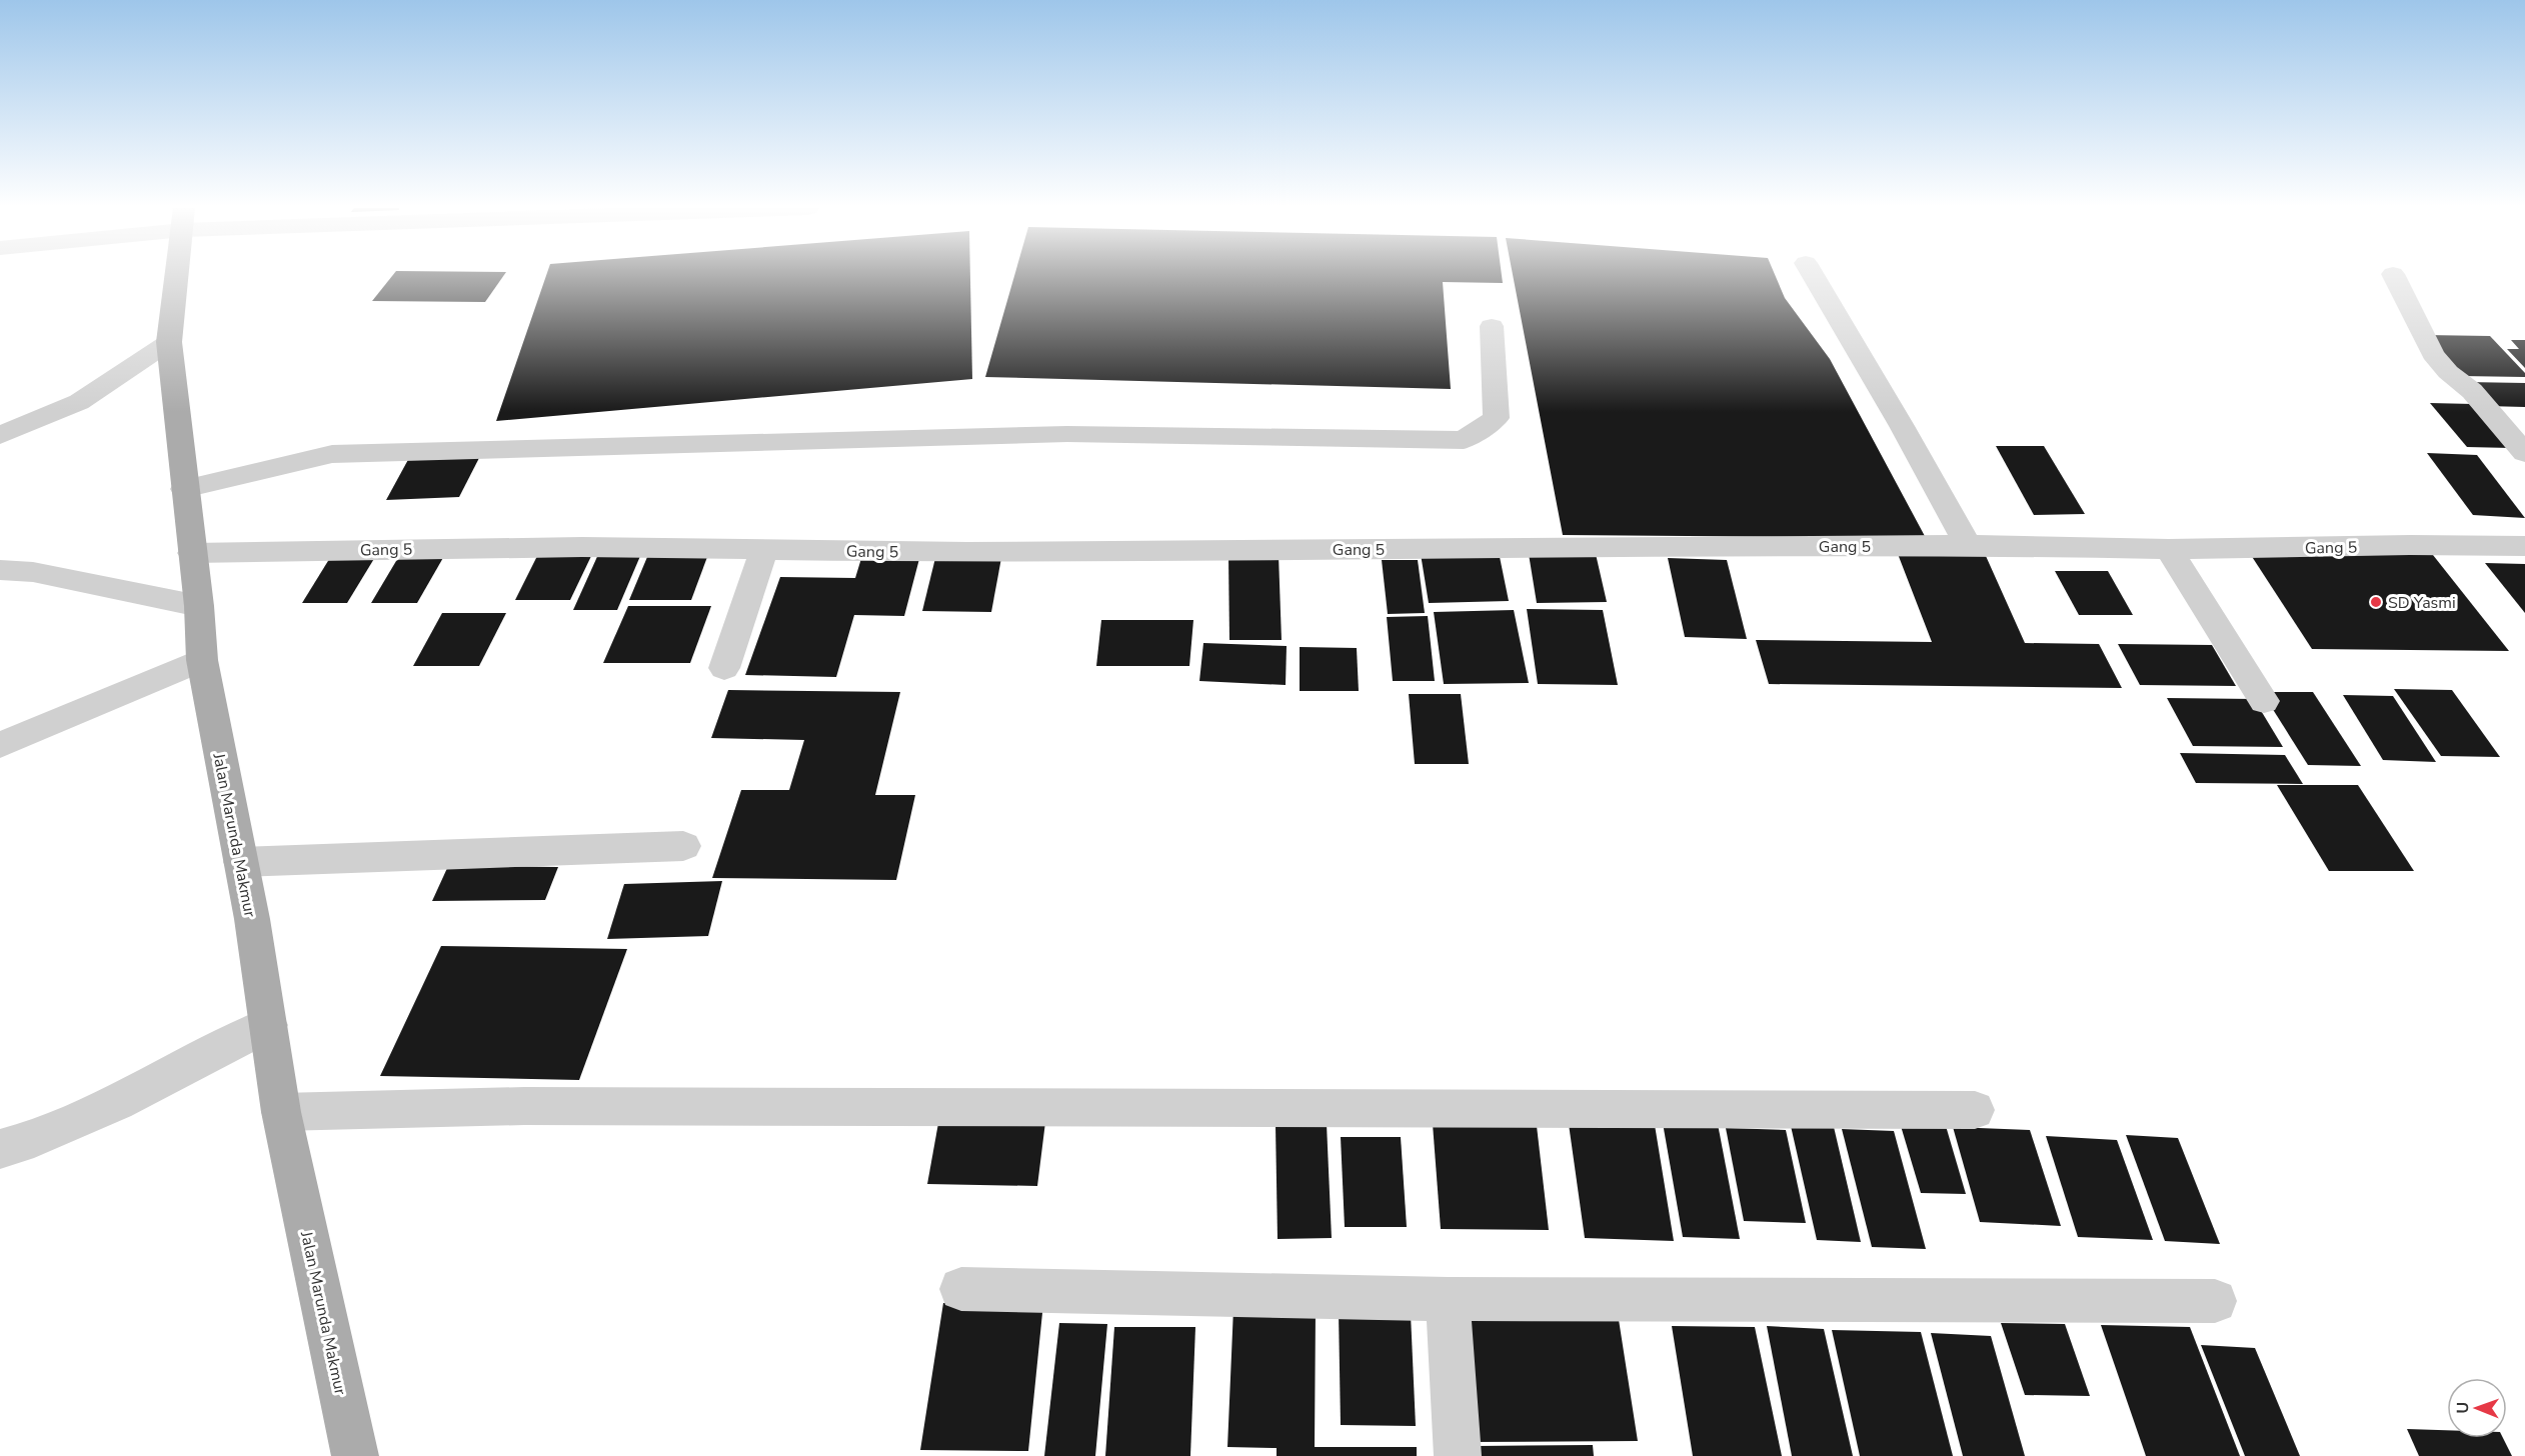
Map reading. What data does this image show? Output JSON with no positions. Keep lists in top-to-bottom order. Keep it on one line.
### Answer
{"streets":{"main road":["Jalan Marunda Makmur"],"street":["Gang 5"]},"crossings":[["Gang 5","Jalan Marunda Makmur"]],"places":["SD Yasmi"],"north":"left"}
